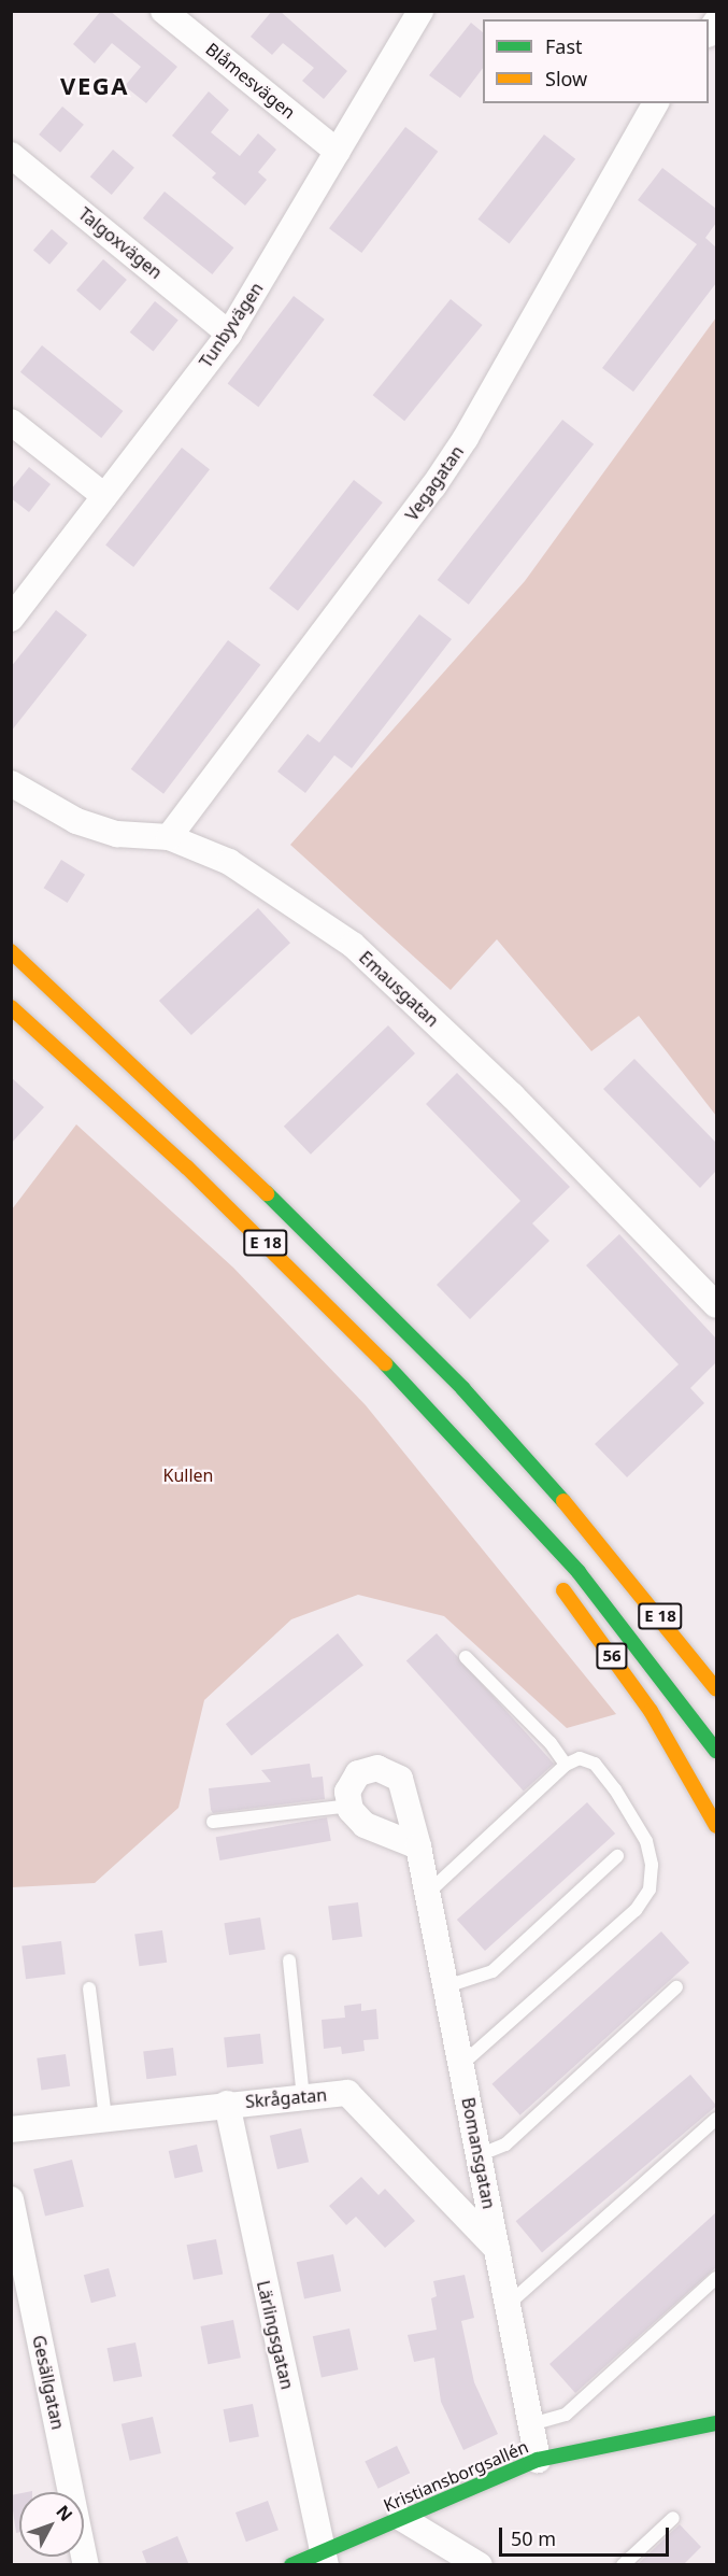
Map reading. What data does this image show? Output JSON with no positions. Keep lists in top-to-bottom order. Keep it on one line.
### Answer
{"streets":{"main road":["E 18","56","Kristiansborgsallén"],"street":["Blåmesvägen","Talgoxvägen","Tunbyvägen","Vegagatan","Emausgatan","Skrågatan","Bomansgatan","Lärlingsgatan","Gesällgatan"]},"crossings":[["Blåmesvägen","Tunbyvägen"],["Talgoxvägen","Tunbyvägen"],["Vegagatan","Emausgatan"],["Skrågatan","Bomansgatan"],["Skrågatan","Lärlingsgatan"],["Bomansgatan","Kristiansborgsallén"],["Lärlingsgatan","Kristiansborgsallén"]],"districts":["VEGA"],"parks":["Kullen"],"legend":["Fast","Slow"],"scale_bar":"50 m","north":"top right"}
